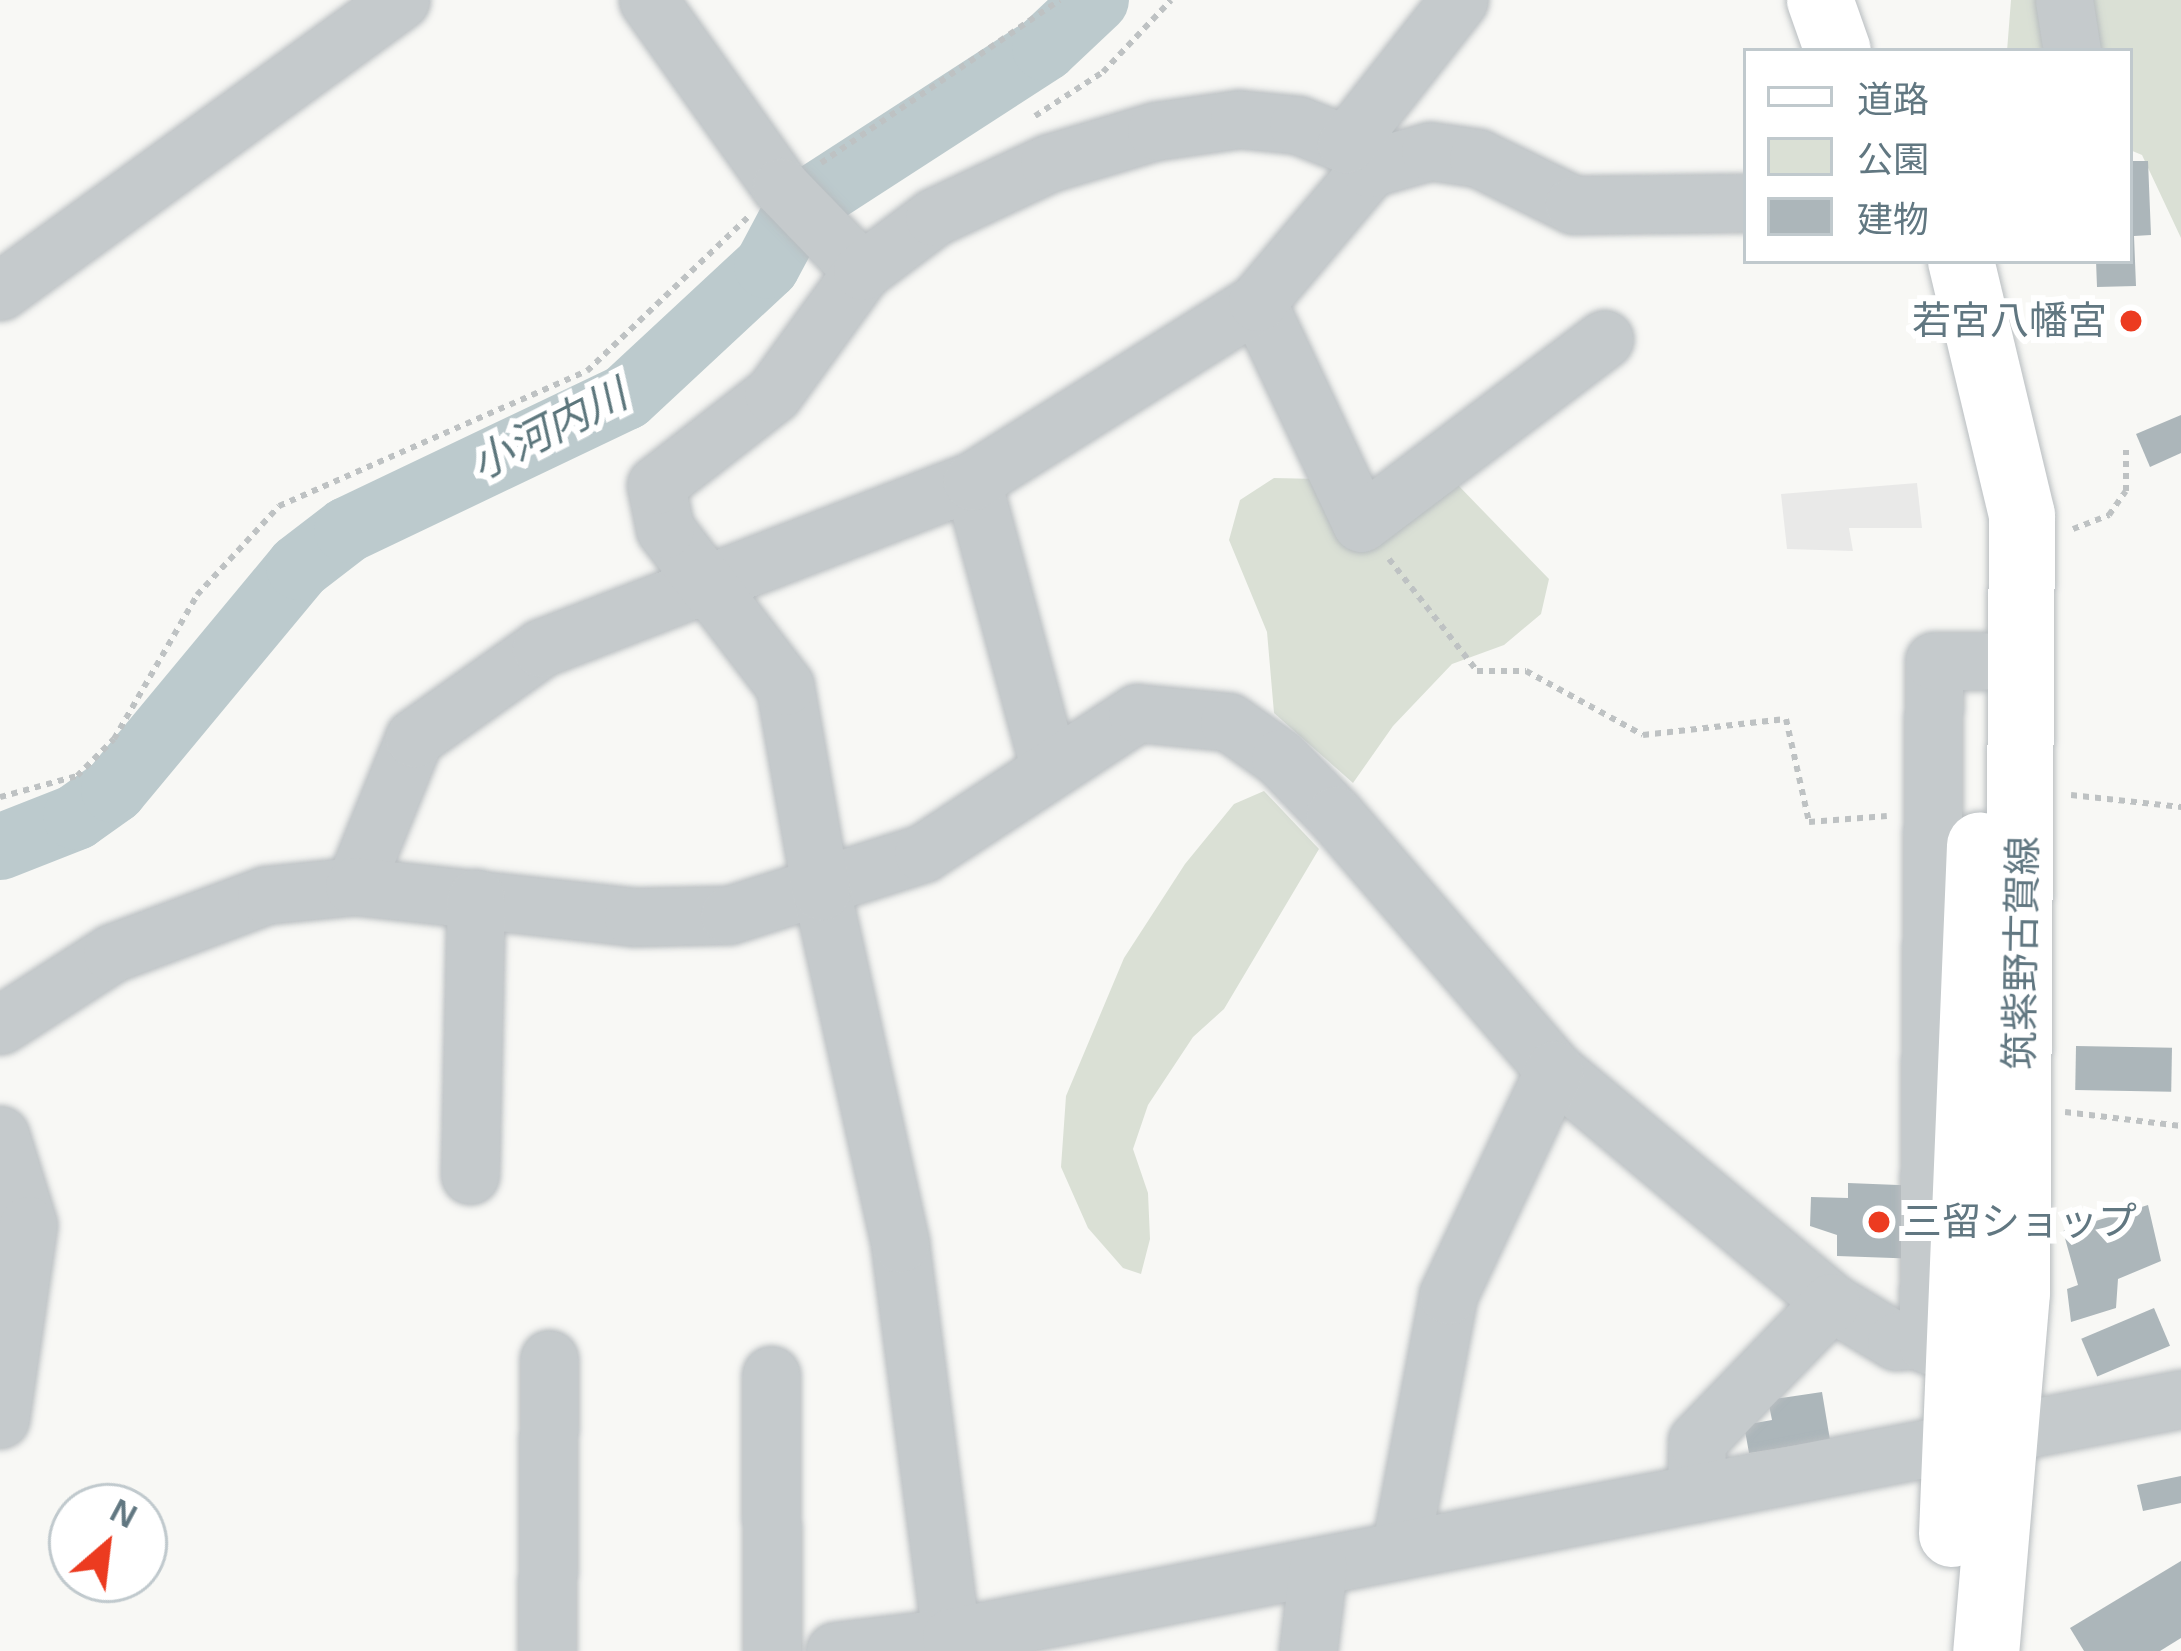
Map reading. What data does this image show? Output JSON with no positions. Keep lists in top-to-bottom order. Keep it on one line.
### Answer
{"streets":{"main road":["筑紫野古賀線"]},"water":["小河内川"],"places":["若宮八幡宮","三留ショップ"],"legend":["道路","公園","建物"],"north":"top right"}
